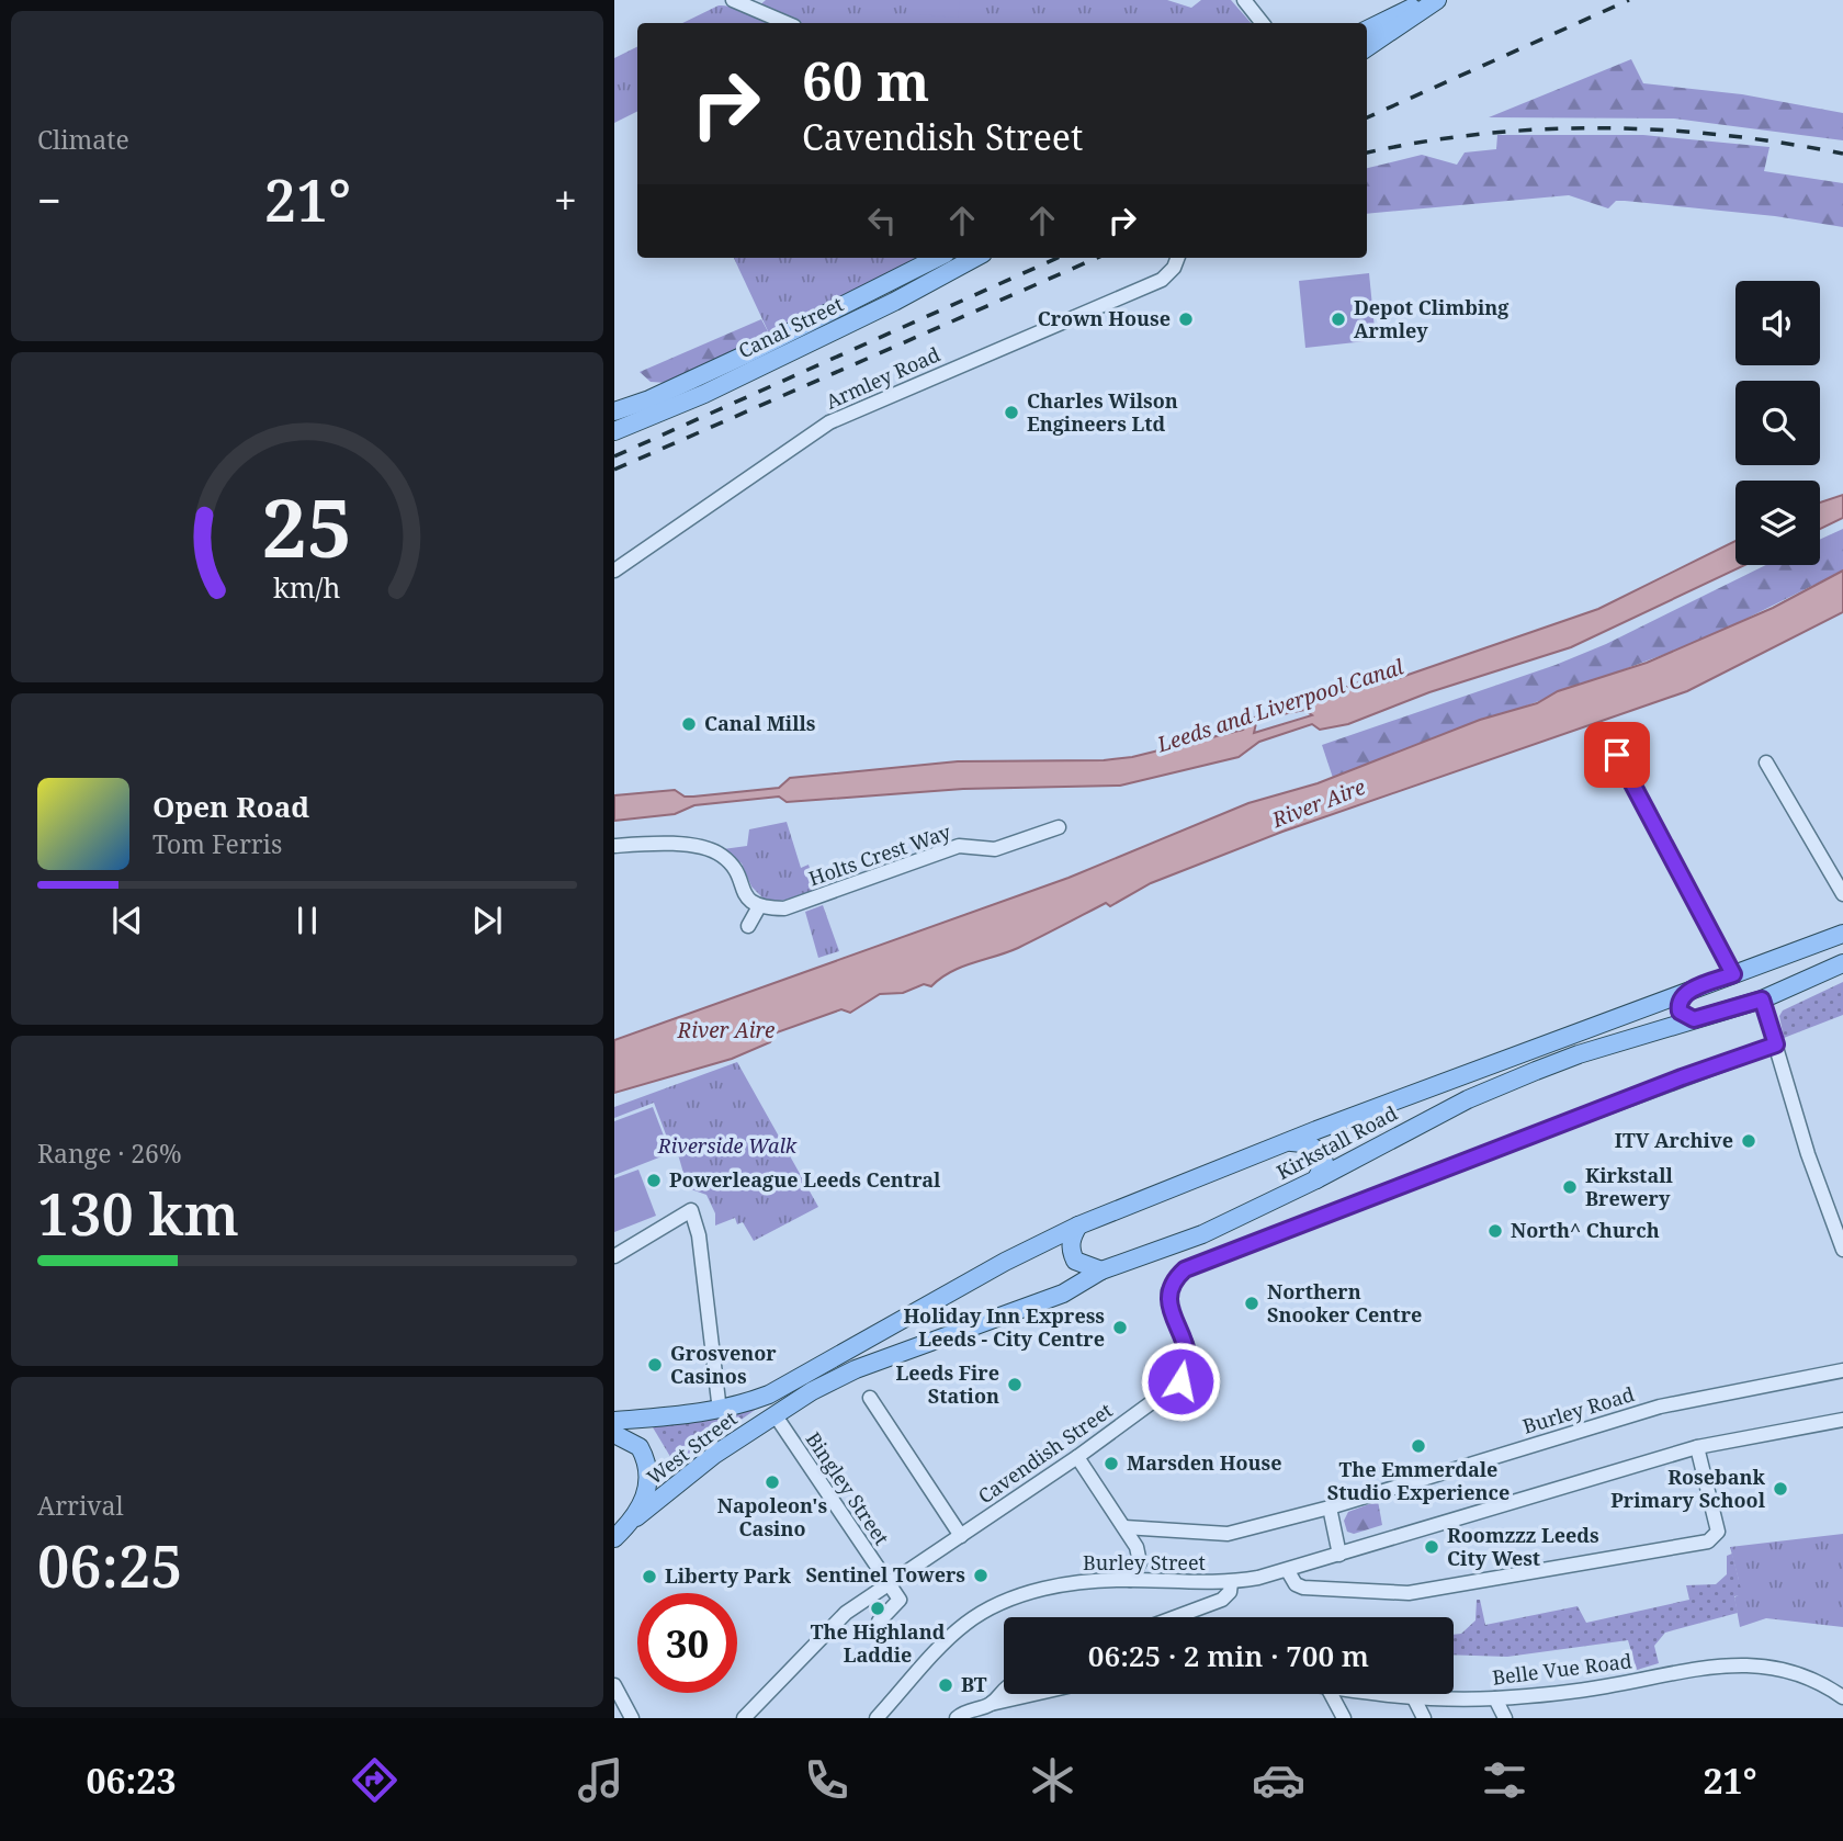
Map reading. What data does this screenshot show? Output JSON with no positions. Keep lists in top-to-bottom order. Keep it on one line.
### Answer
{"streets":{"main road":["Canal Street","Kirkstall Road","West Street"],"street":["Armley Road","Holts Crest Way","Burley Road","Cavendish Street","Bingley Street","Burley Street","Belle Vue Road"]},"crossings":[["Kirkstall Road","West Street"],["West Street","Bingley Street"],["Cavendish Street","Bingley Street"]],"water":["Leeds and Liverpool Canal","River Aire"],"parks":["Riverside Walk"],"places":["Crown House","Depot Climbing Armley","Charles Wilson Engineers Ltd","Canal Mills","ITV Archive","Powerleague Leeds Central","Kirkstall Brewery","North^ Church","Northern Snooker Centre","Holiday Inn Express Leeds - City Centre","Grosvenor Casinos","Leeds Fire Station","The Emmerdale Studio Experience","Marsden House","Napoleon's Casino","Rosebank Primary School","Roomzzz Leeds City West","Sentinel Towers","Liberty Park","The Highland Laddie","BT"],"page":{"tile":["Climate",["Range · 26%","130 km"],["Arrival","06:25"]],"turn":["60 m","Cavendish Street"],"heat":["−","21°","+"],"song":["Open Road","Tom Ferris"],"limit":"30","trip":"06:25 · 2 min · 700 m","tabs":["06:23","21°"],"gauge":["25","km/h"]}}
